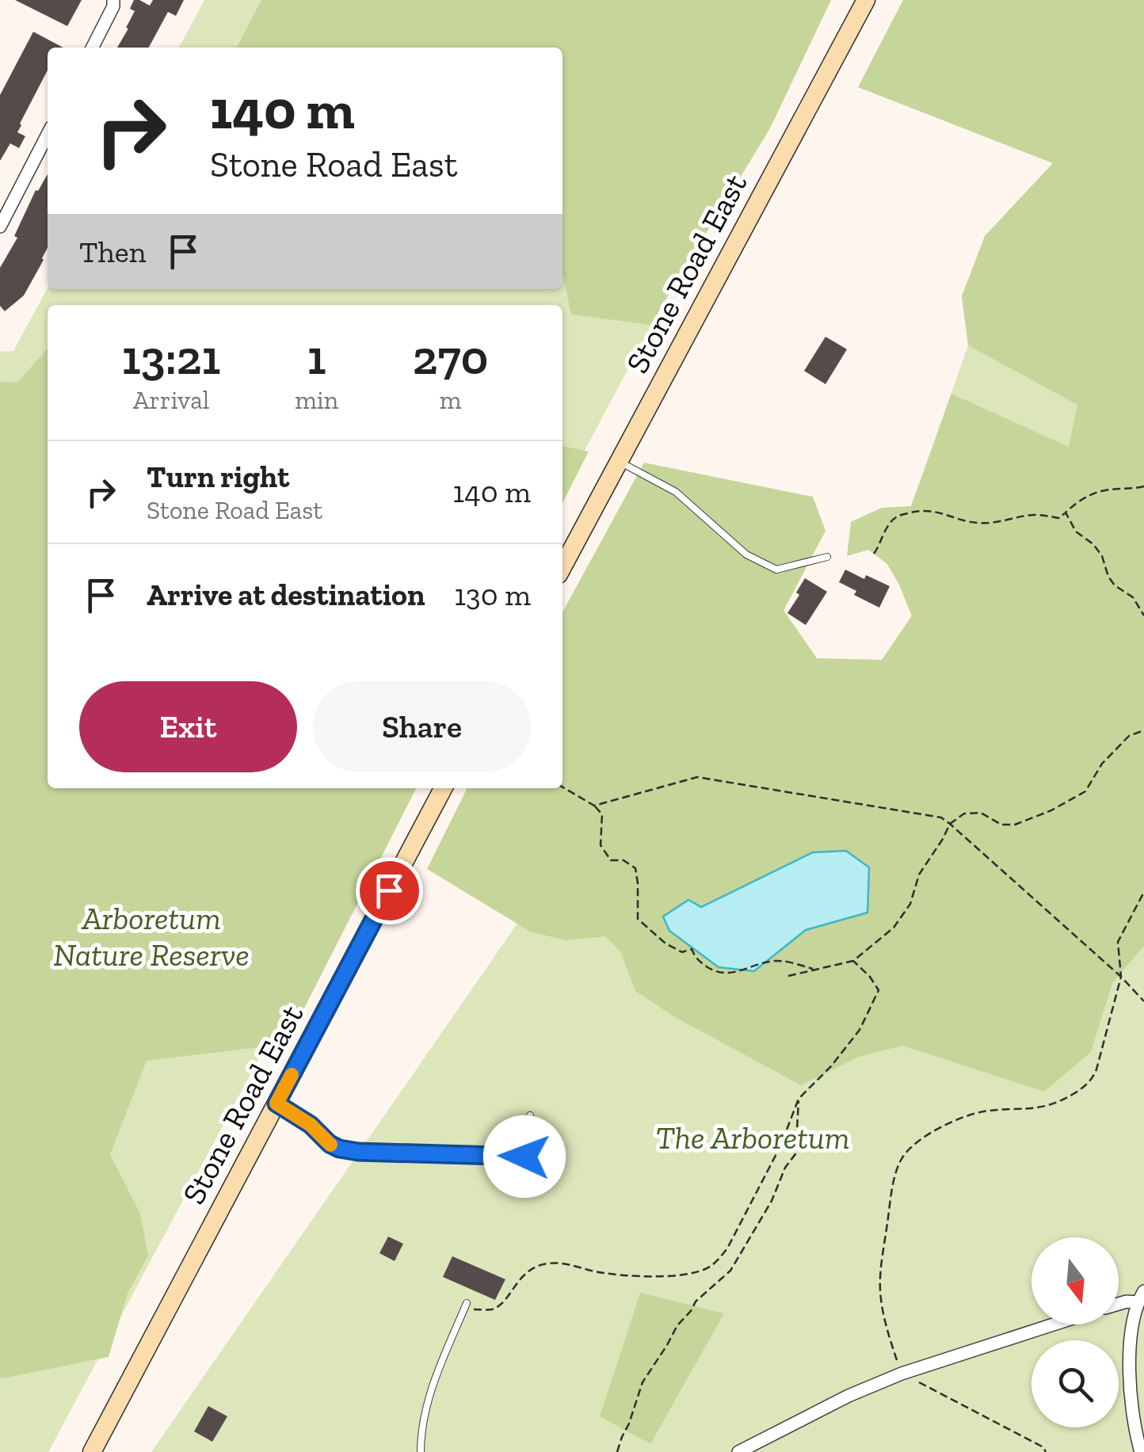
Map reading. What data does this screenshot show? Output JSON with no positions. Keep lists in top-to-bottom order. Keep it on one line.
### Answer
{"streets":{"main road":["Stone Road East"]},"parks":["Arboretum Nature Reserve","The Arboretum"],"north":"bottom","page":{"turn":["140 m","Stone Road East"],"then":"Then","eta":["13:21","Arrival","1","min","270","m"],"list":[{"name":"Turn right","note":"Stone Road East","value":"140 m"},{"name":"Arrive at destination","value":"130 m"}],"buttons":["Exit","Share"]}}
